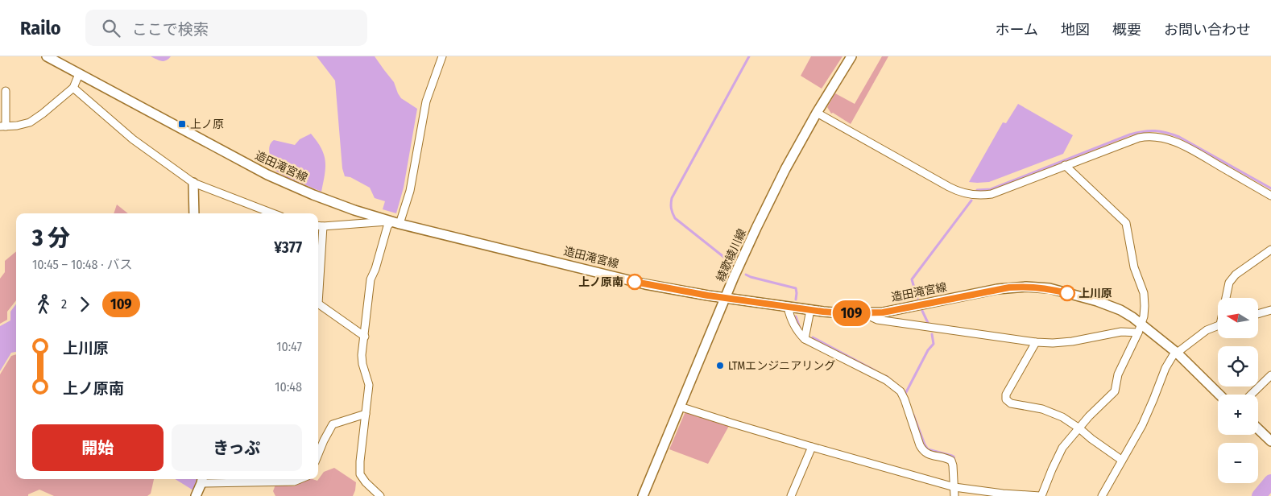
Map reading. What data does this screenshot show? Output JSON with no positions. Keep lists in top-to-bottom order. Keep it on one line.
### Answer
{"streets":{"main road":["造田滝宮線","綾歌綾川線"]},"crossings":[["造田滝宮線","綾歌綾川線"]],"places":{"transit":["上ノ原"],"other":["上ノ原南","上川原","LTMエンジニアリング"]},"lines":["bus line 109"],"north":"left","page":{"header":"Railo","search":"ここで検索","nav":["ホーム","地図","概要","お問い合わせ"],"on_map":"109","heading":["3 分","10:45 – 10:48 · バス","¥377"],"legs":["2","109"],"map_buttons":["+","−"],"list":[{"name":"上川原","value":"10:47"},{"name":"上ノ原南","value":"10:48"}],"buttons":["開始","きっぷ"]}}
